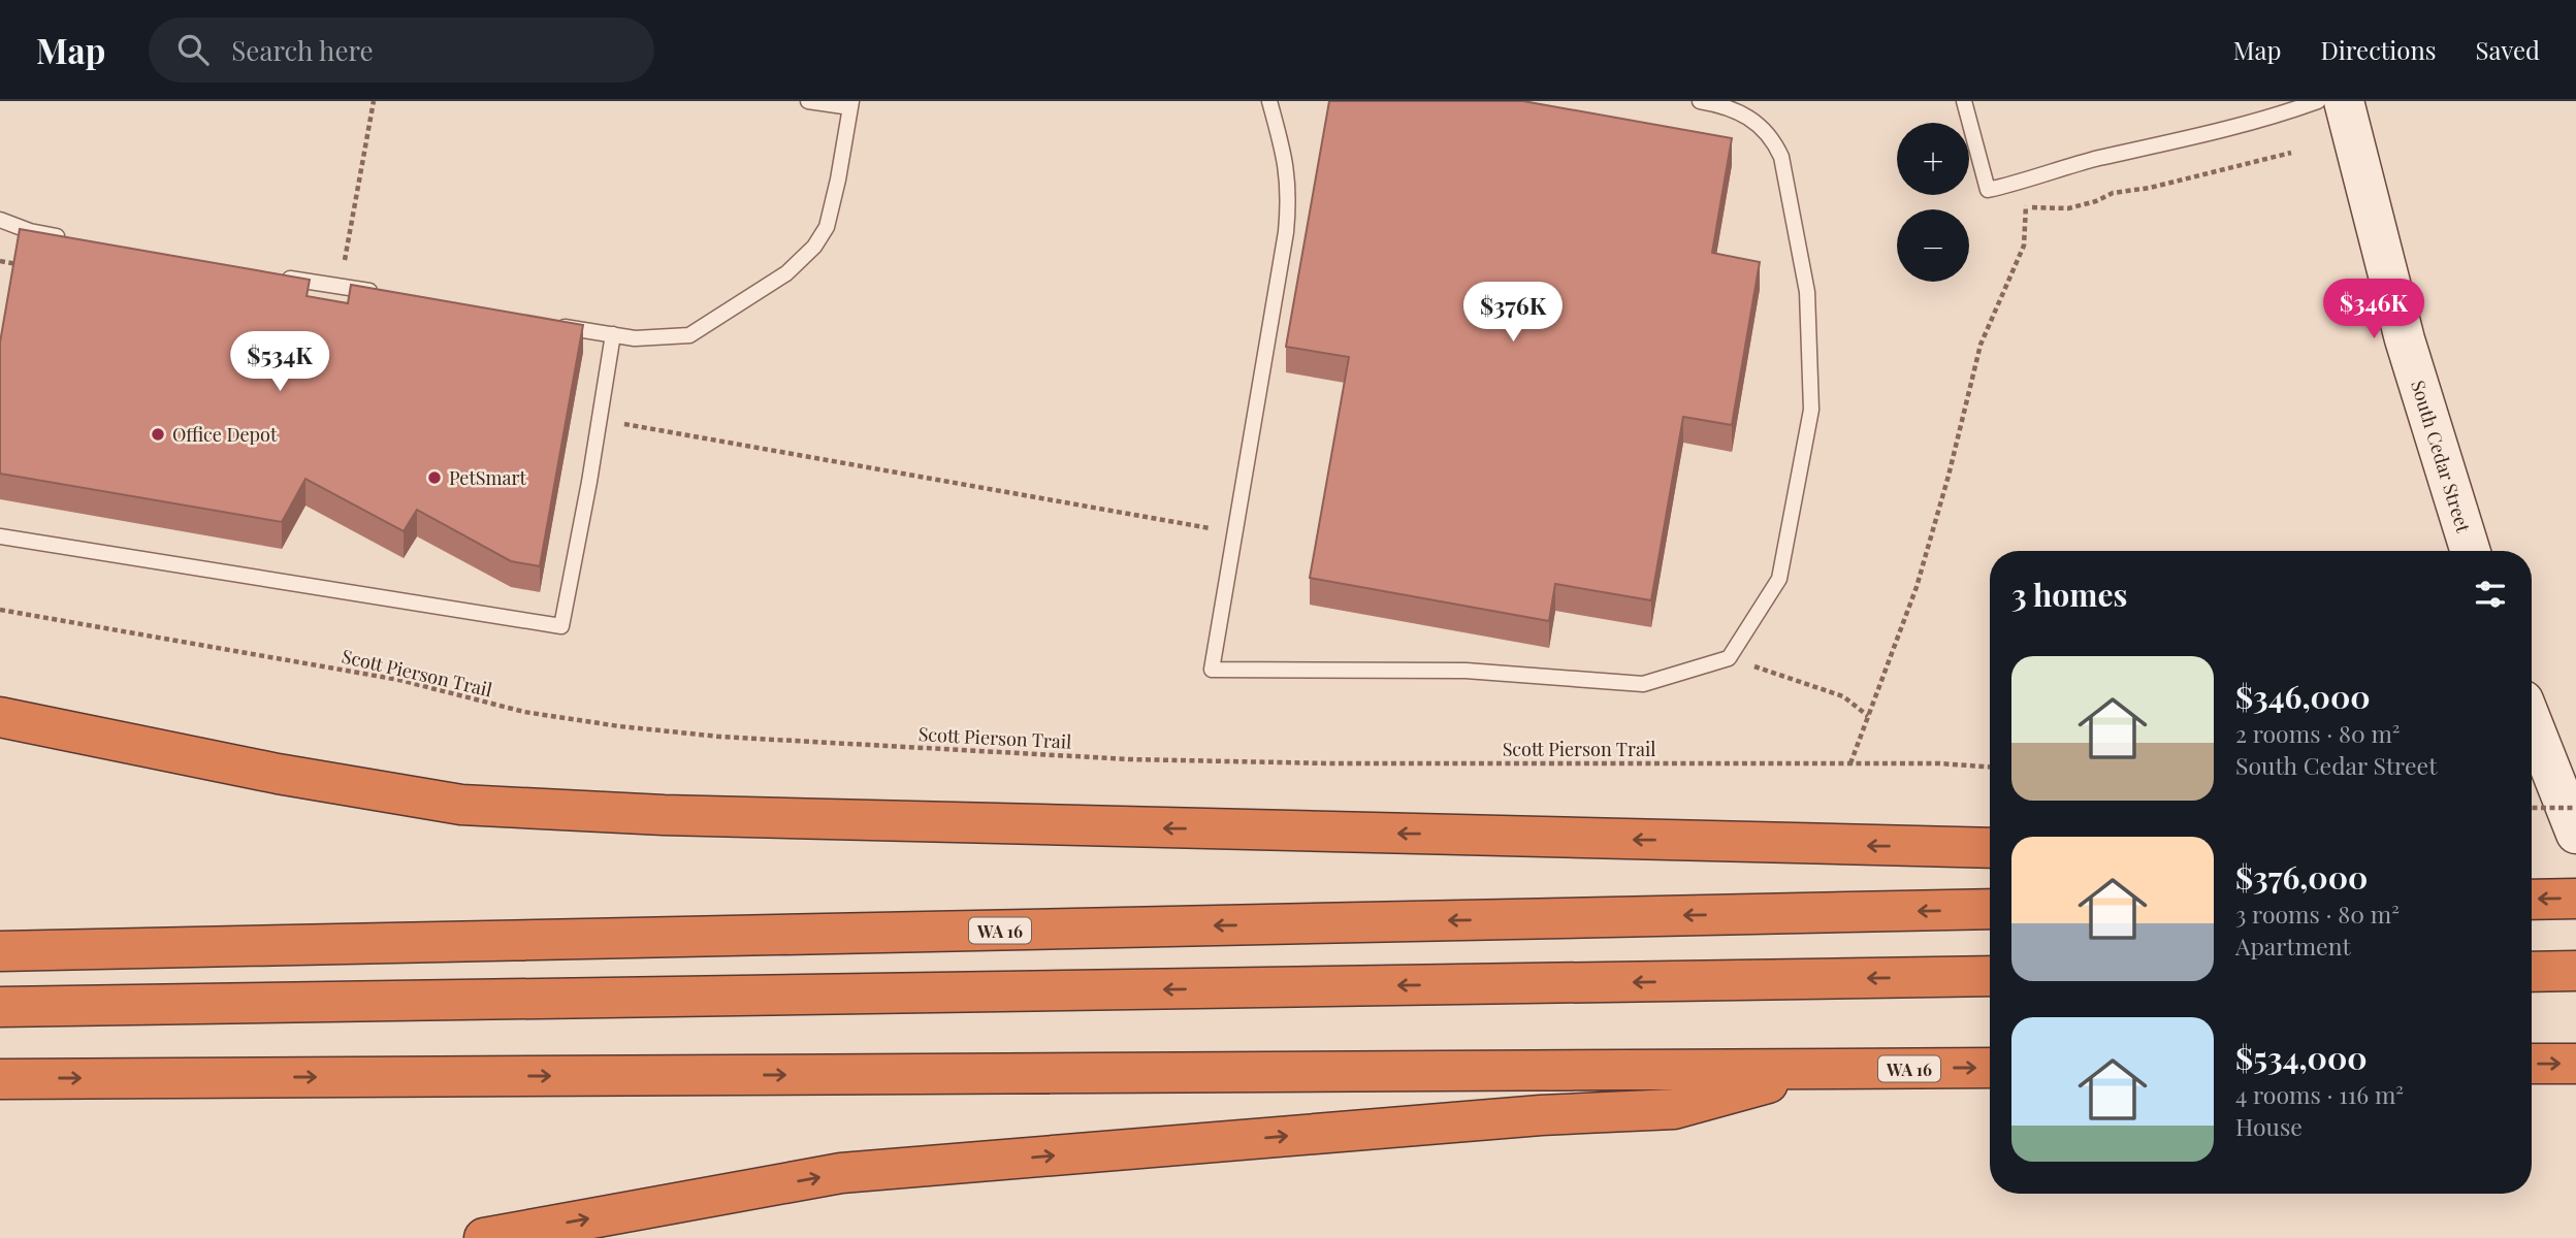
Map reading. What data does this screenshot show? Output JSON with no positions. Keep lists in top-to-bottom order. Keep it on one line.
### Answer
{"streets":{"highway":["WA 16"],"main road":["South Cedar Street"],"path":["Scott Pierson Trail"]},"places":["Office Depot","PetSmart"],"page":{"header":"Map","search":"Search here","nav":["Map","Directions","Saved"],"map_buttons":["+","−"],"price":["$346K","$376K","$534K"],"heading":"3 homes","list":[{"name":"$346,000","note":"2 rooms · 80 m² · South Cedar Street"},{"name":"$376,000","note":"3 rooms · 80 m² · Apartment"},{"name":"$534,000","note":"4 rooms · 116 m² · House"}]}}
